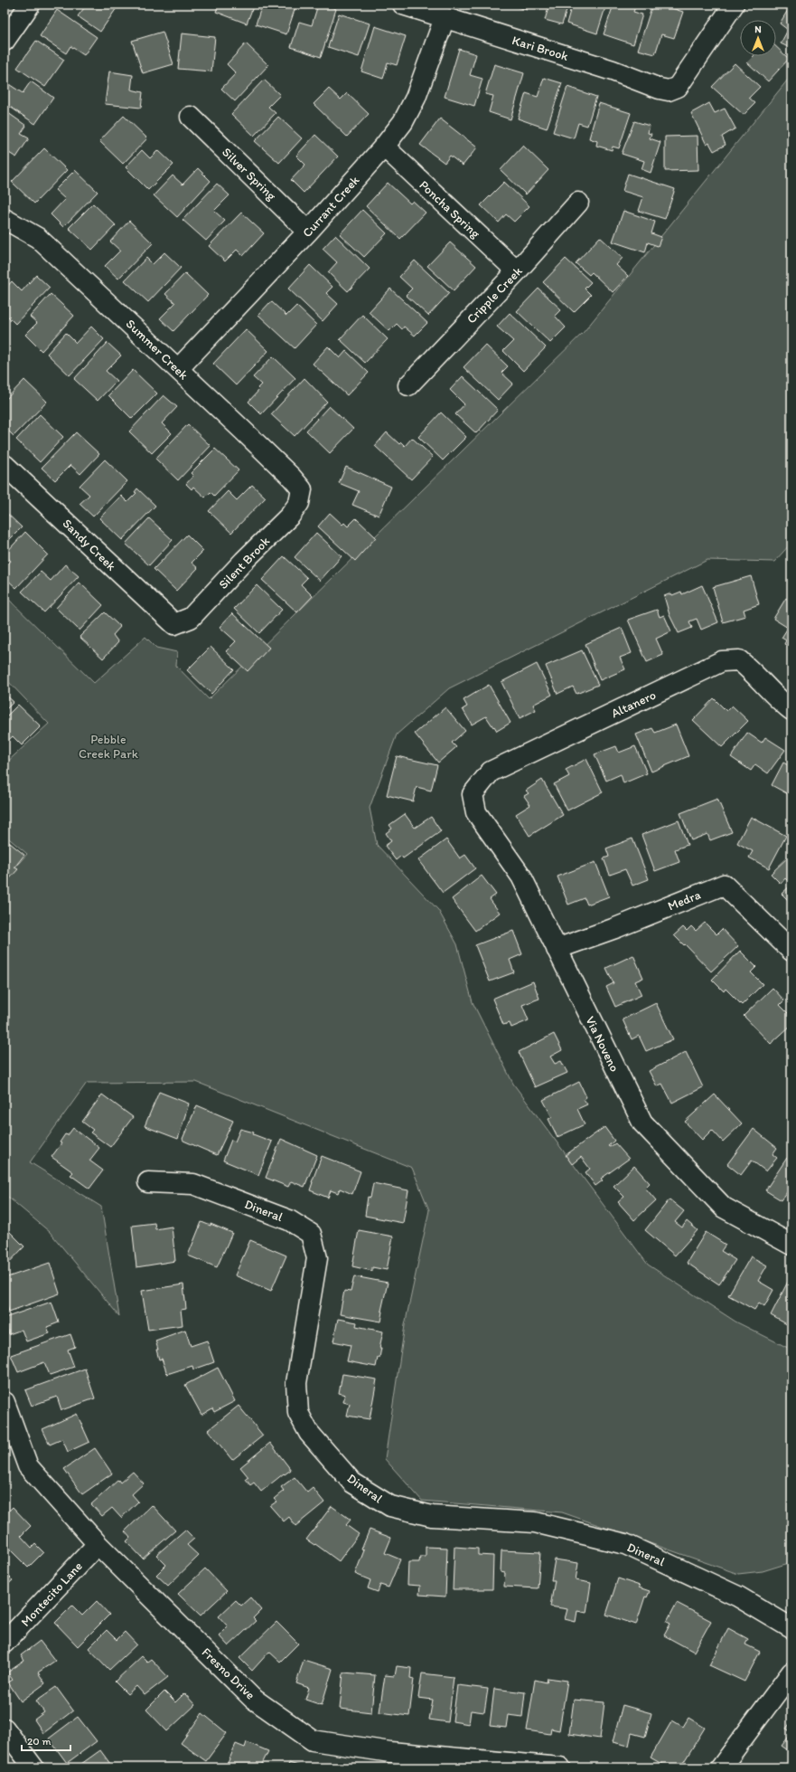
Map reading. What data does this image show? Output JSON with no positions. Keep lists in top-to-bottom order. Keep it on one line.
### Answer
{"streets":{"street":["Kari Brook","Silver Spring","Currant Creek","Poncha Spring","Cripple Creek","Summer Creek","Sandy Creek","Silent Brook","Altanero","Medra","Via Noveno","Dineral","Montecito Lane","Fresno Drive"]},"crossings":[["Kari Brook","Currant Creek"],["Silver Spring","Currant Creek"],["Currant Creek","Poncha Spring"],["Currant Creek","Summer Creek"],["Poncha Spring","Cripple Creek"],["Summer Creek","Silent Brook"],["Sandy Creek","Silent Brook"],["Altanero","Via Noveno"],["Medra","Via Noveno"],["Montecito Lane","Fresno Drive"]],"parks":["Pebble Creek Park"],"scale_bar":"20 m","north":"top"}
